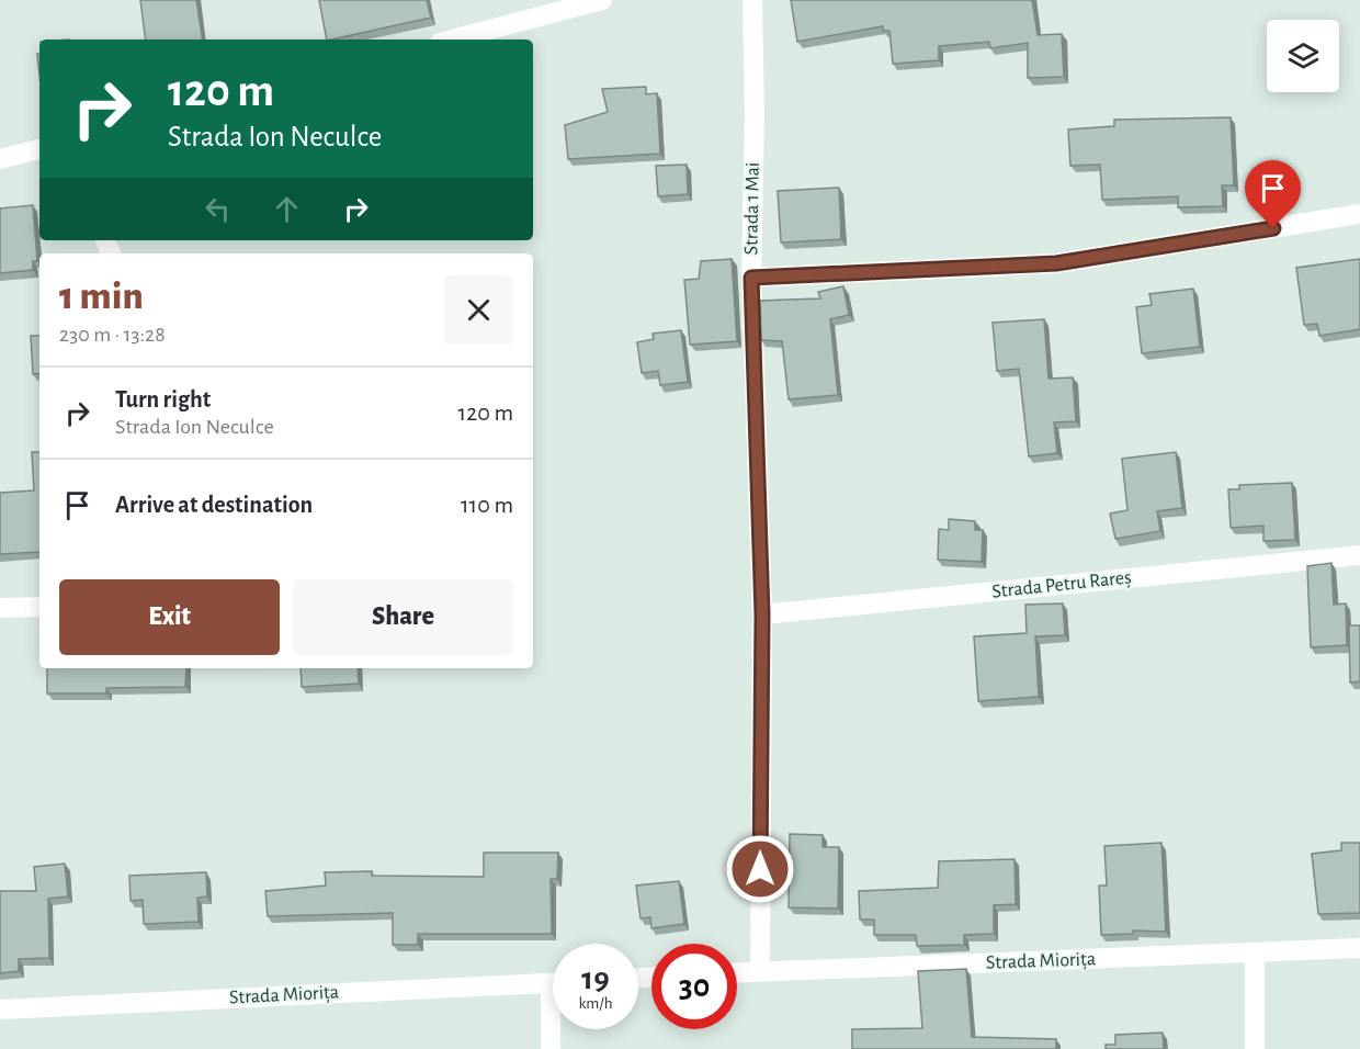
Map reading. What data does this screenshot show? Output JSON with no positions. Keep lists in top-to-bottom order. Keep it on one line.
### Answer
{"streets":{"street":["Strada 1 Mai","Strada Petru Rareș","Strada Miorița"]},"crossings":[["Strada 1 Mai","Strada Petru Rareș"],["Strada 1 Mai","Strada Miorița"]],"page":{"turn":["120 m","Strada Ion Neculce"],"heading":["1 min","230 m · 13:28"],"list":[{"name":"Turn right","note":"Strada Ion Neculce","value":"120 m"},{"name":"Arrive at destination","value":"110 m"}],"buttons":["Exit","Share"],"speed":"19 km/h","limit":"30"}}
